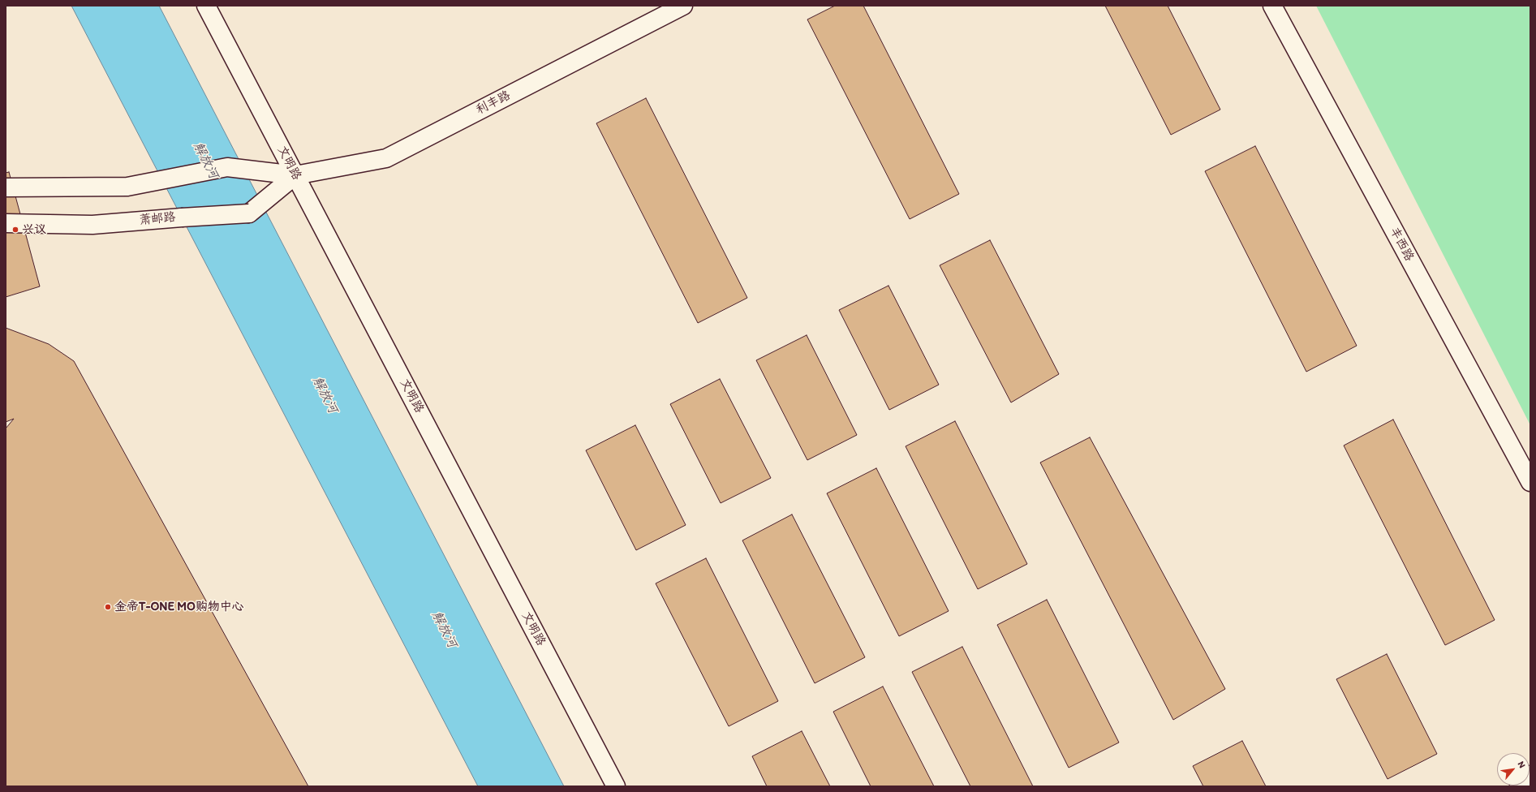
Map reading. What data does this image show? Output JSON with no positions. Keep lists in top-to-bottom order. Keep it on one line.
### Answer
{"streets":{"street":["利丰路","文明路","萧邮路","丰西路"]},"crossings":[["利丰路","文明路"],["利丰路","萧邮路"],["文明路","萧邮路"]],"water":["解放河"],"places":["兴议","金帝T-ONE MO购物中心"],"north":"top right"}
